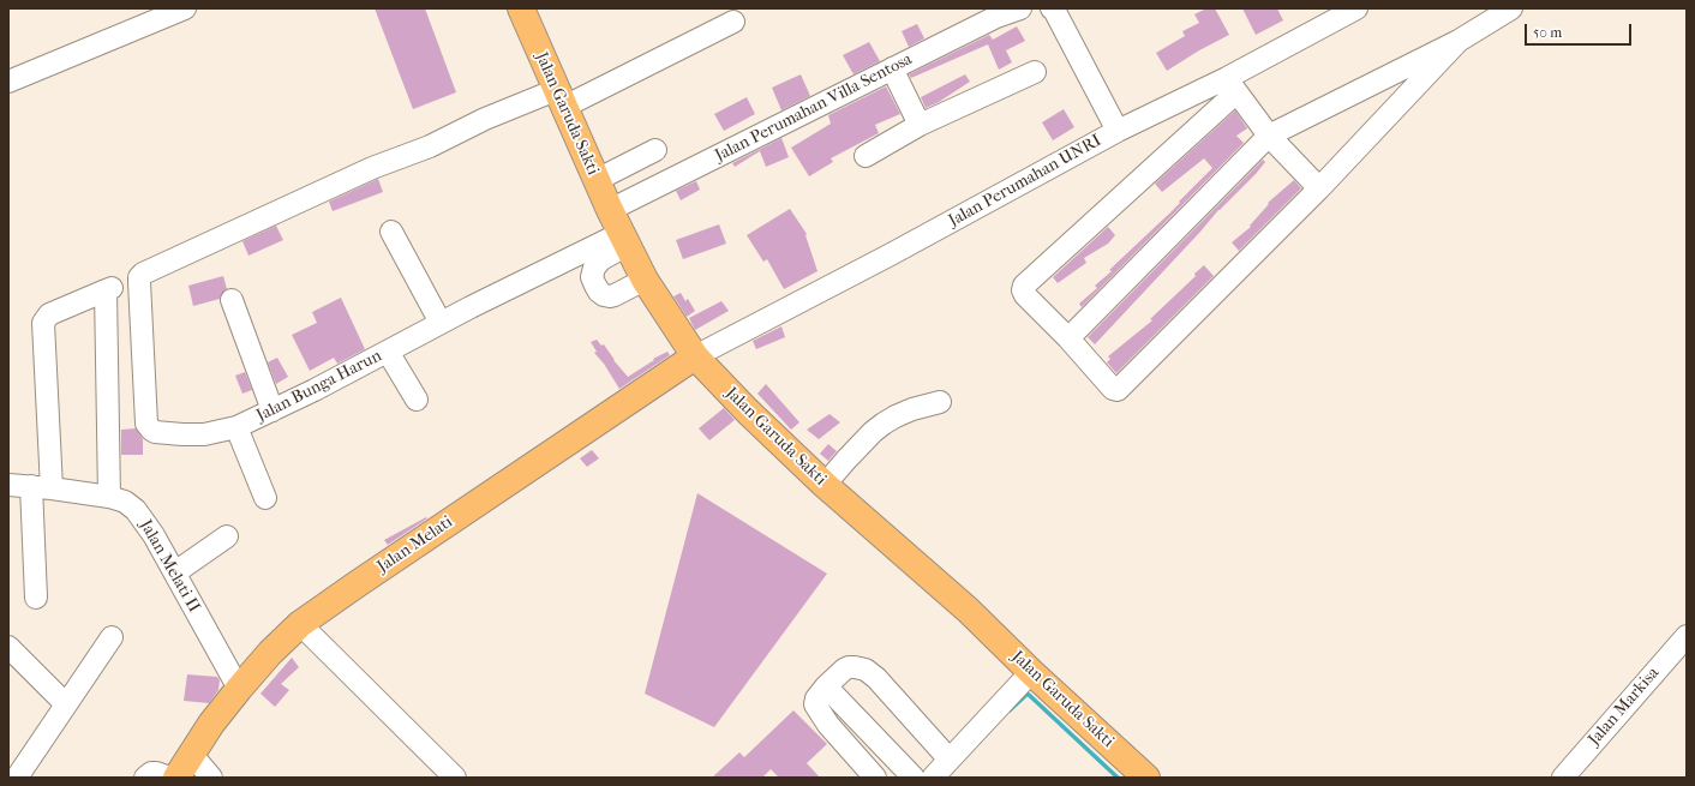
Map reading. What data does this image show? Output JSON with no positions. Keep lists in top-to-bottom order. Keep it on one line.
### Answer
{"streets":{"main road":["Jalan Garuda Sakti","Jalan Melati"],"street":["Jalan Perumahan Villa Sentosa","Jalan Perumahan UNRI","Jalan Bunga Harun","Jalan Melati II","Jalan Markisa"]},"crossings":[["Jalan Perumahan Villa Sentosa","Jalan Garuda Sakti"],["Jalan Perumahan Villa Sentosa","Jalan Bunga Harun"],["Jalan Garuda Sakti","Jalan Perumahan UNRI"],["Jalan Garuda Sakti","Jalan Bunga Harun"],["Jalan Garuda Sakti","Jalan Melati"],["Jalan Perumahan UNRI","Jalan Melati"],["Jalan Melati","Jalan Melati II"]],"scale_bar":"50 m"}
